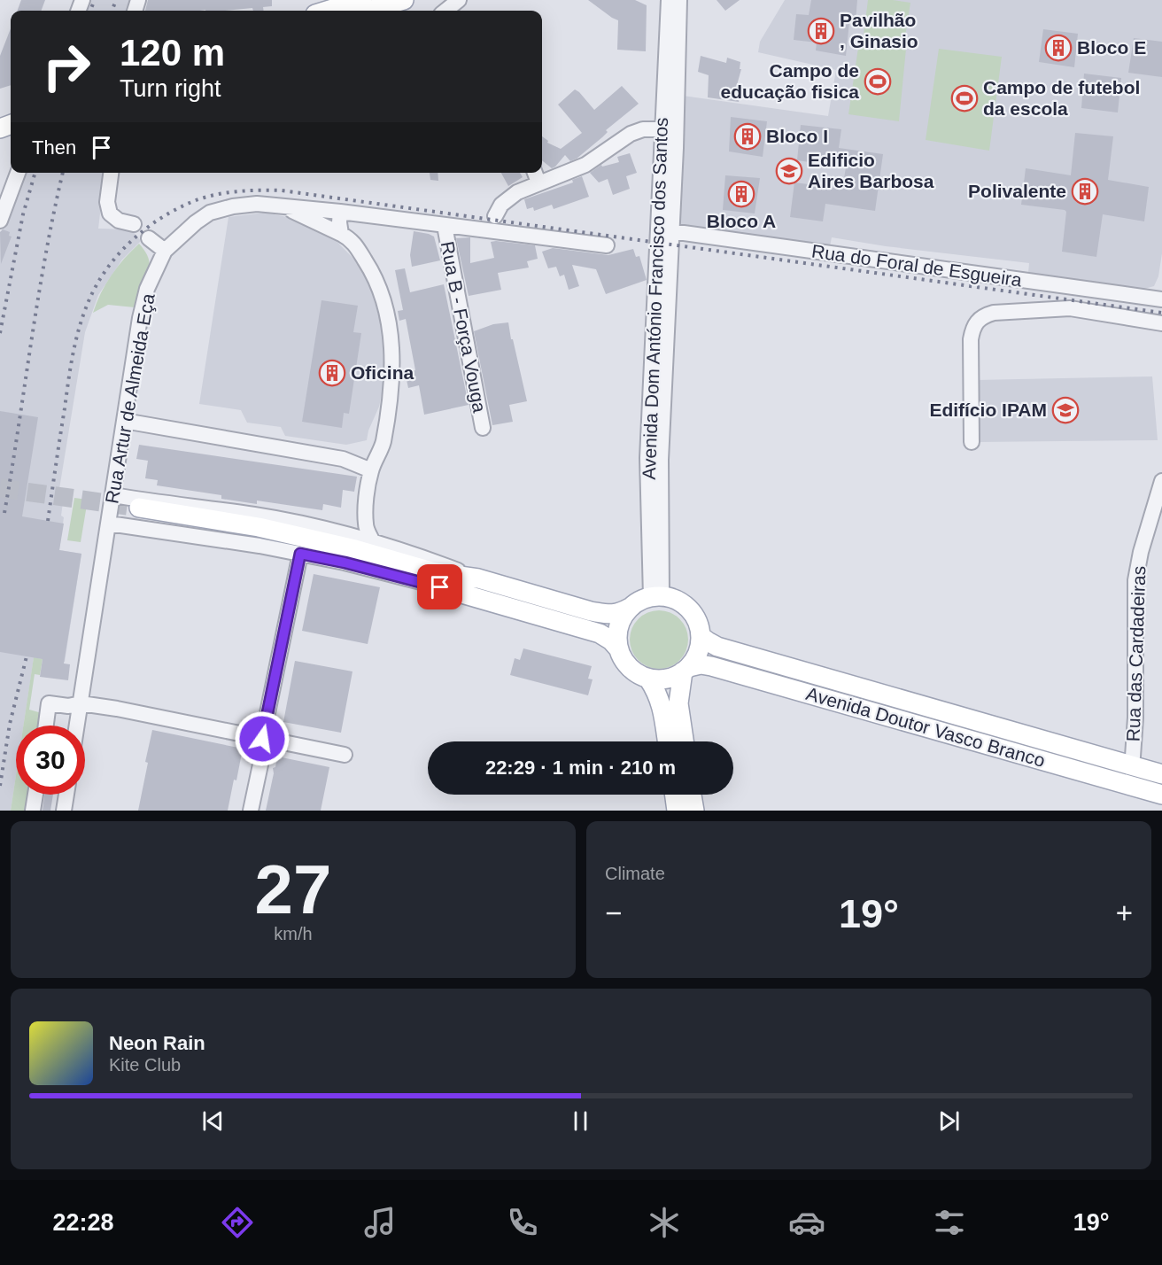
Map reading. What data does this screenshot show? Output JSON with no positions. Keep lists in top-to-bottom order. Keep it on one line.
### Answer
{"streets":{"main road":["Avenida Doutor Vasco Branco"],"street":["Rua do Foral de Esgueira","Avenida Dom António Francisco dos Santos","Rua B - Força Vouga","Rua Artur de Almeida Eça","Rua das Cardadeiras"]},"crossings":[["Rua do Foral de Esgueira","Avenida Dom António Francisco dos Santos"],["Avenida Dom António Francisco dos Santos","Avenida Doutor Vasco Branco"],["Rua B - Força Vouga","Rua Artur de Almeida Eça"],["Rua das Cardadeiras","Avenida Doutor Vasco Branco"]],"places":{"building":["Pavilhão , Ginasio","Bloco E","Bloco I","Polivalente","Bloco A","Oficina"],"sports":["Campo de educação fisica","Campo de futebol da escola"],"school or university":["Edificio Aires Barbosa","Edifício IPAM"]},"page":{"turn":["120 m","Turn right"],"then":"Then","limit":"30","trip":"22:29 · 1 min · 210 m","tile":[["27","km/h"],"Climate"],"heat":["−","19°","+"],"song":["Neon Rain","Kite Club"],"tabs":["22:28","19°"]}}
